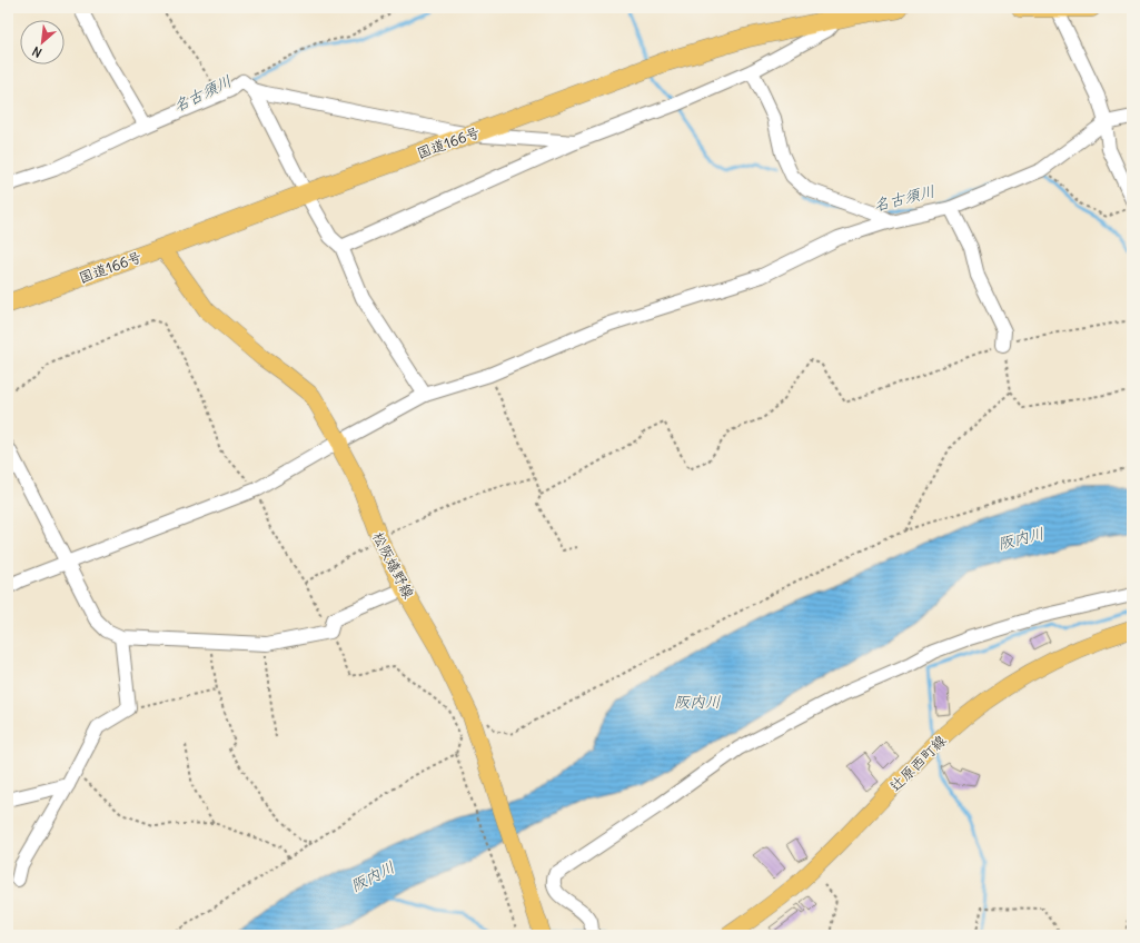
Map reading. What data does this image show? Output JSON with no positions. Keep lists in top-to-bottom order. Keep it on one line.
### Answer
{"streets":{"highway":["国道166号"],"main road":["松阪嬉野線","辻原西町線"]},"crossings":[["国道166号","松阪嬉野線"]],"water":["名古須川","阪内川"],"north":"bottom left"}
